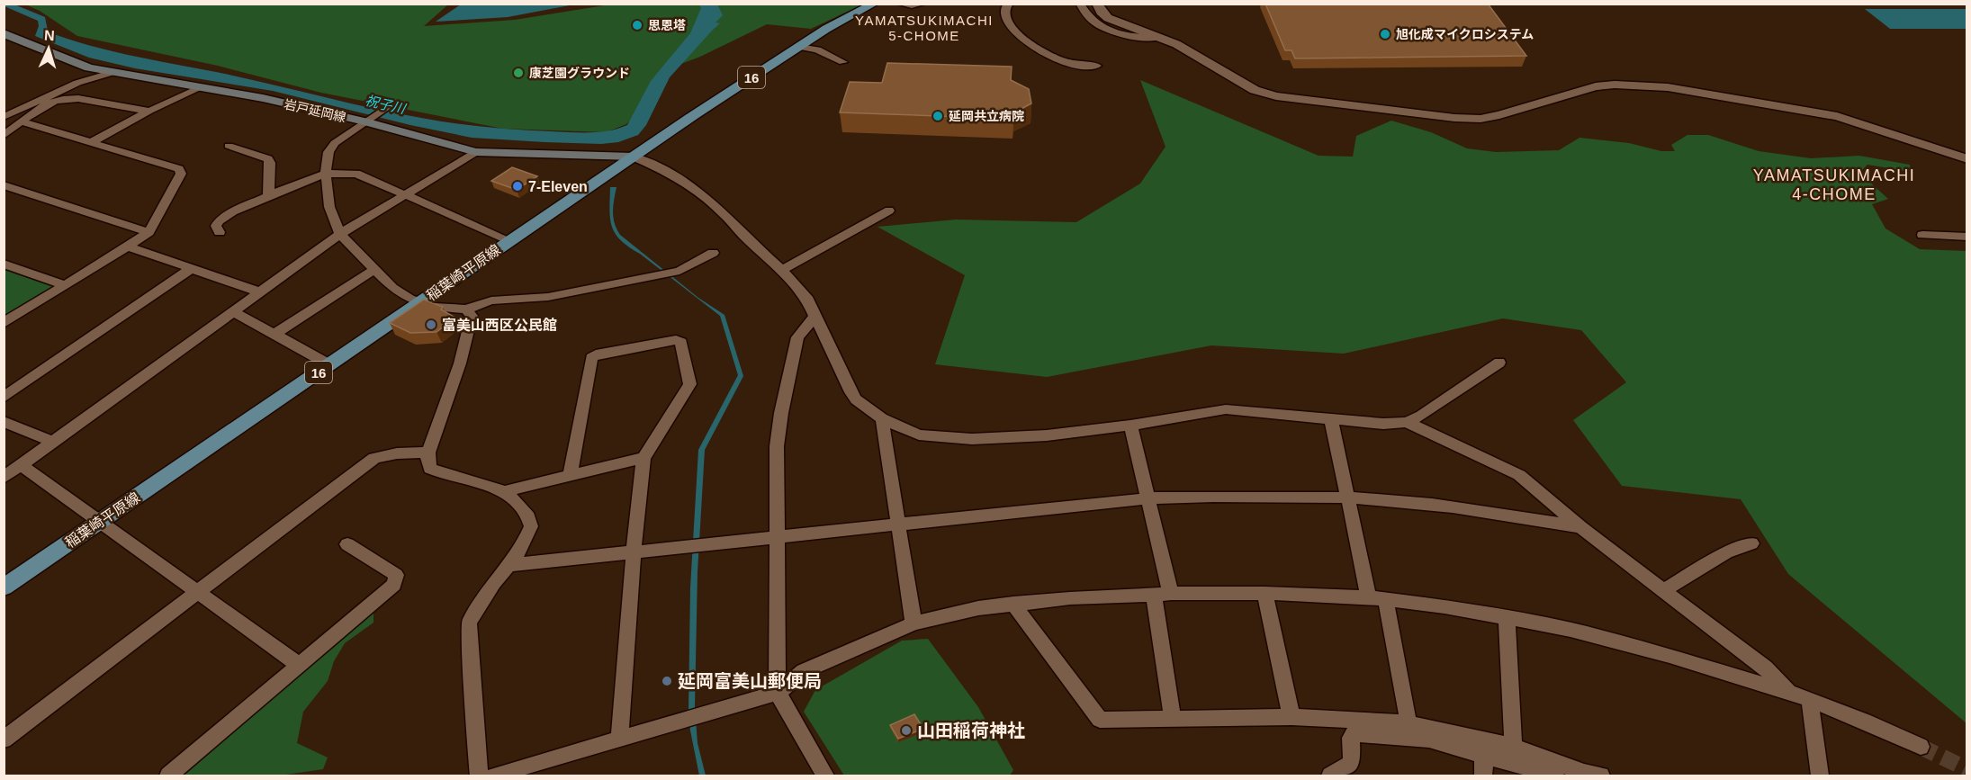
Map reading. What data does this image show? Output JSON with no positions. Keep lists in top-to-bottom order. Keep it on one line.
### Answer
{"streets":{"main road":["16","岩戸延岡線","稲葉崎平原線"]},"crossings":[["岩戸延岡線","稲葉崎平原線"]],"districts":["YAMATSUKIMACHI 5-CHOME","YAMATSUKIMACHI 4-CHOME"],"water":["祝子川"],"places":["思恩塔","旭化成マイクロシステム","康芝園グラウンド","延岡共立病院","7-Eleven","富美山西区公民館","延岡富美山郵便局","山田稲荷神社"],"north":"top"}
